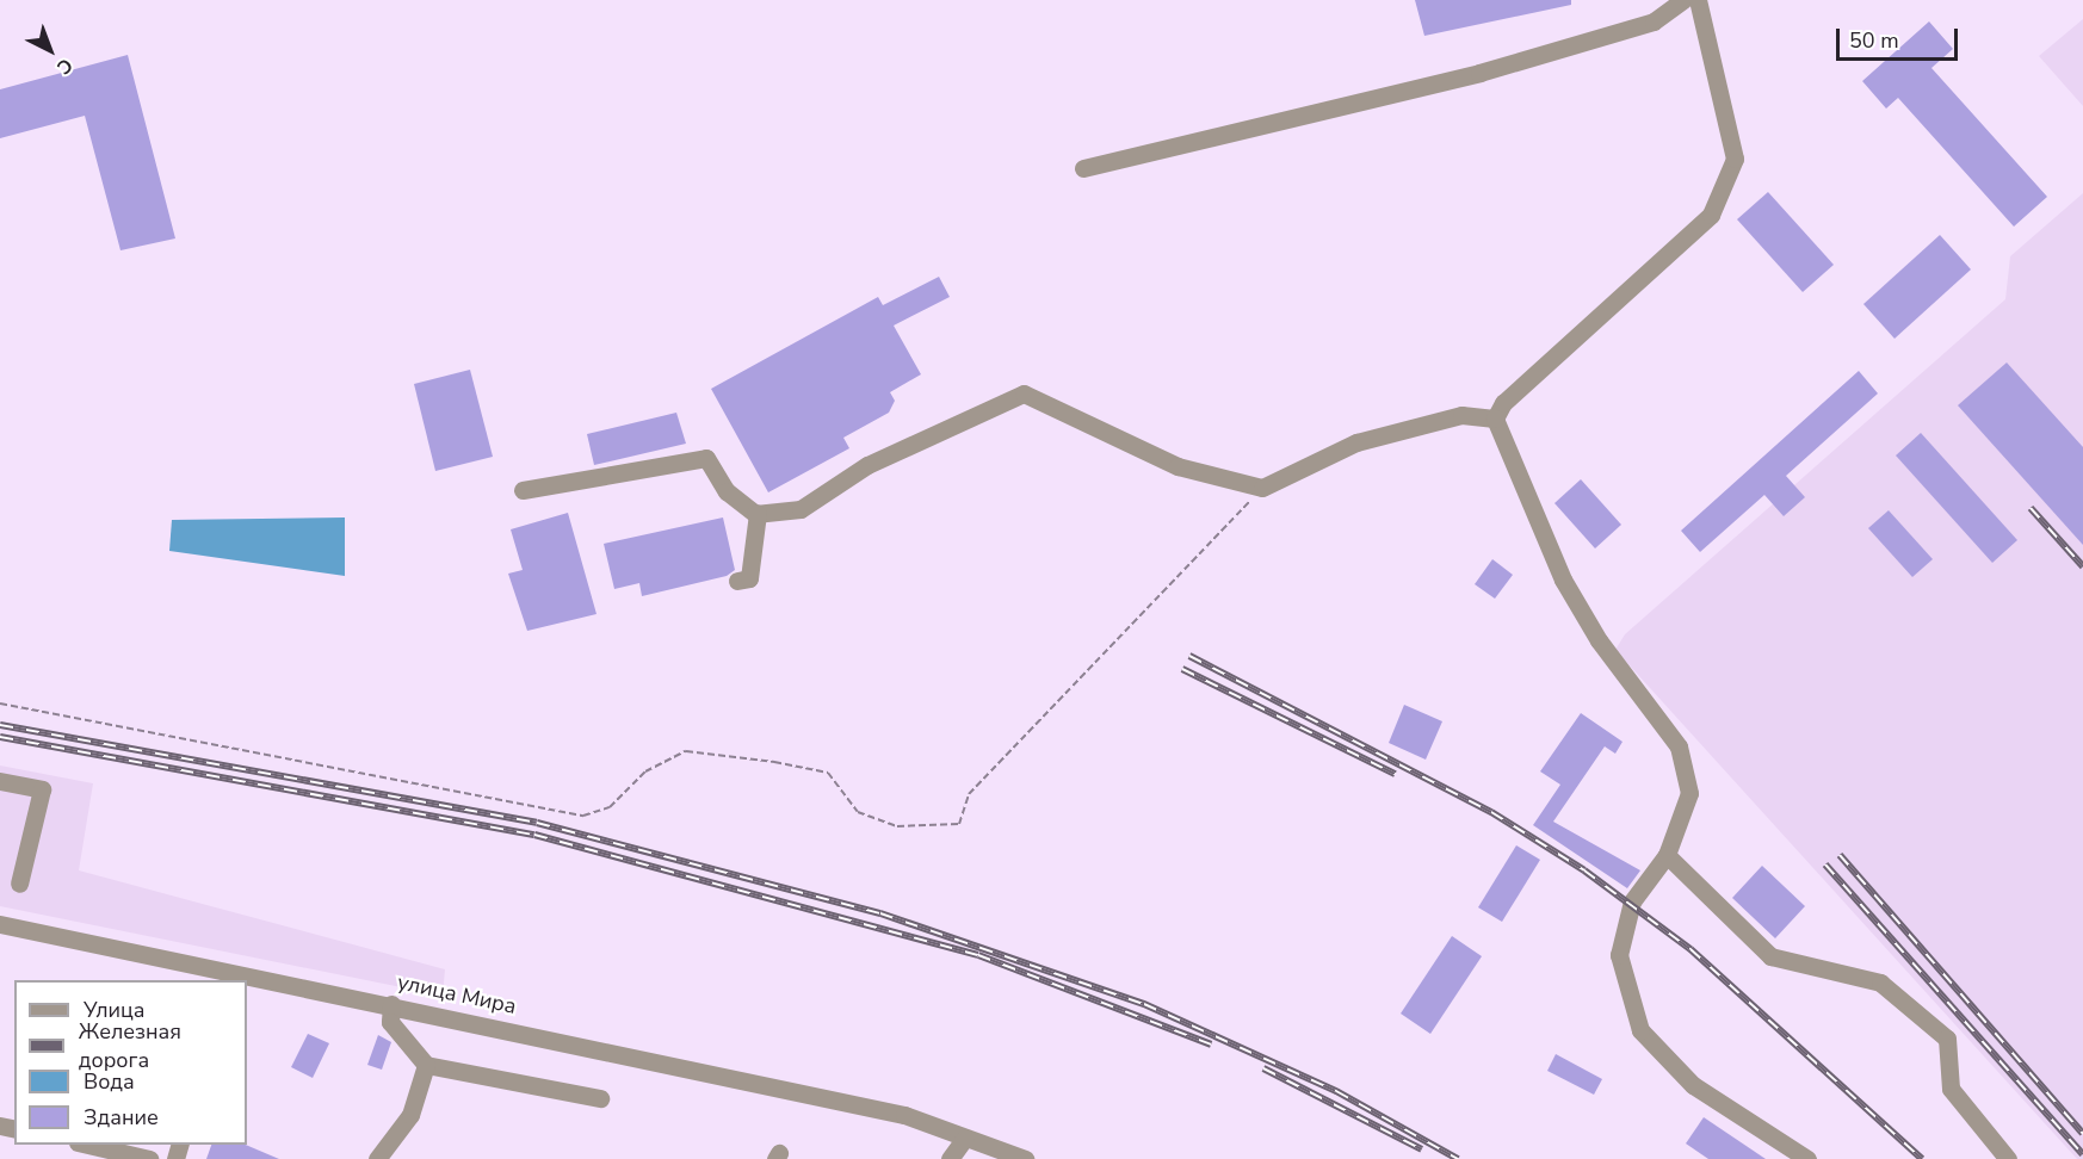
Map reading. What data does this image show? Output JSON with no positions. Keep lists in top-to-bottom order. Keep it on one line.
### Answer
{"streets":{"street":["улица Мира"]},"legend":["Улица","Железная дорога","Вода","Здание"],"scale_bar":"50 m","north":"bottom right"}
